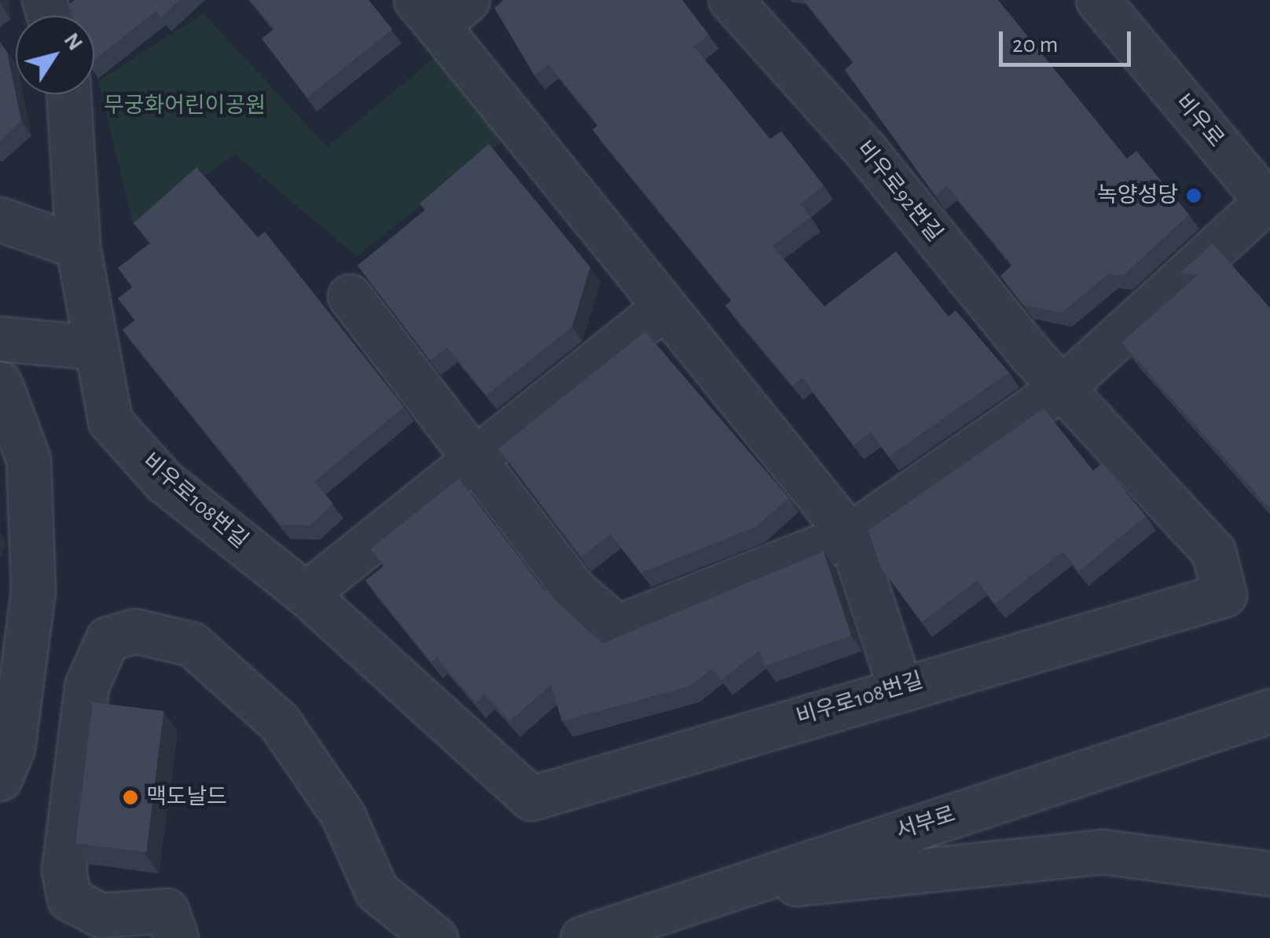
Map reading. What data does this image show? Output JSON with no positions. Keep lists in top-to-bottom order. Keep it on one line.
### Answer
{"streets":{"street":["비우로","비우로92번길","비우로108번길","서부로"]},"crossings":[["비우로92번길","비우로108번길"]],"parks":["무궁화어린이공원"],"places":["녹양성당","맥도날드"],"scale_bar":"20 m","north":"top right"}
